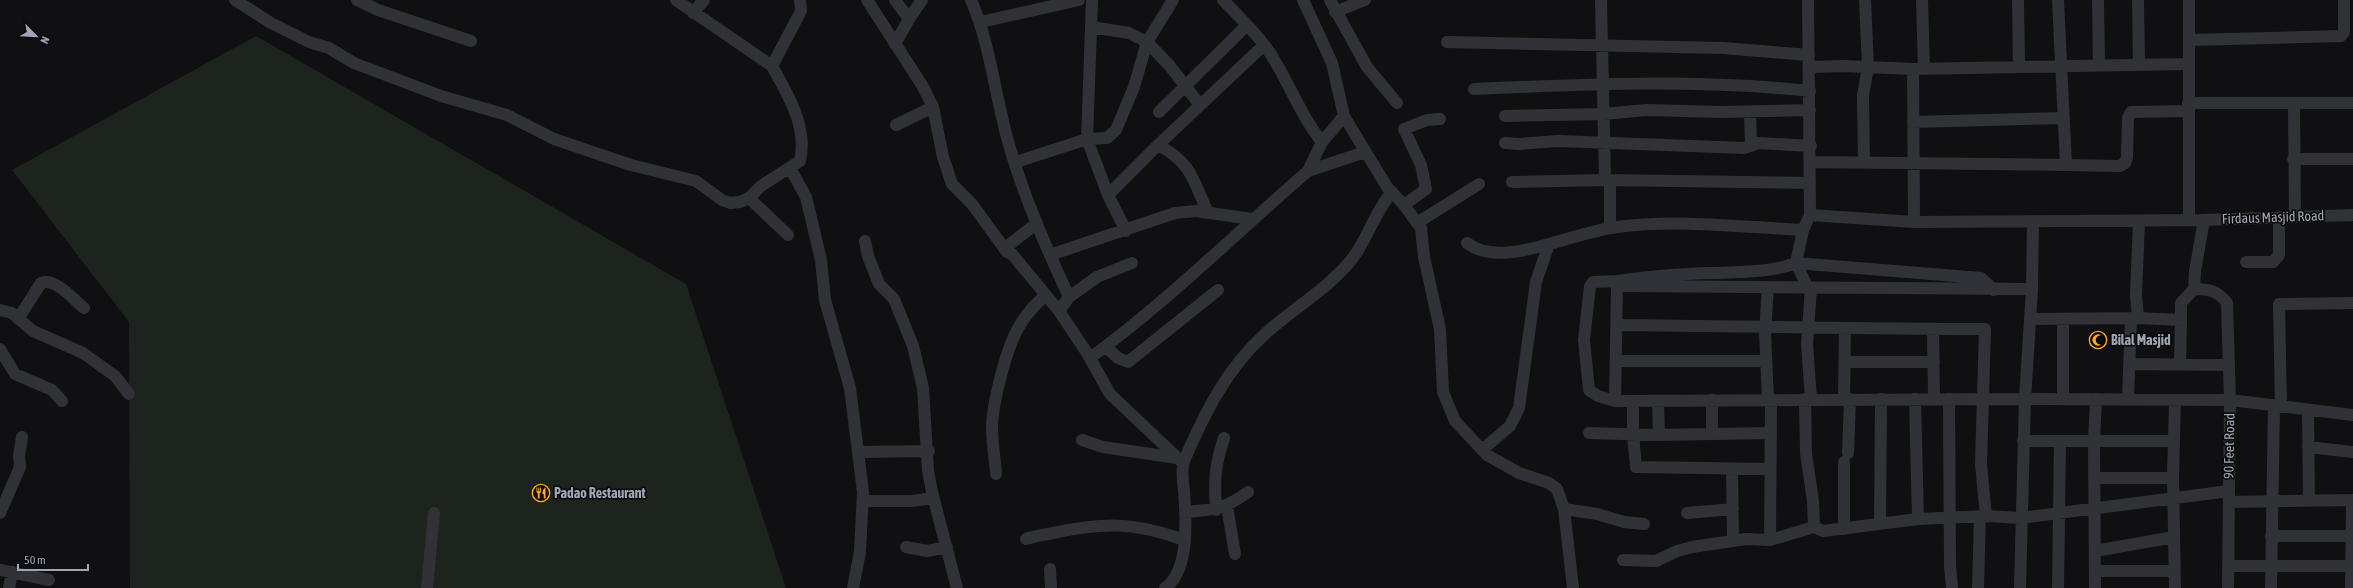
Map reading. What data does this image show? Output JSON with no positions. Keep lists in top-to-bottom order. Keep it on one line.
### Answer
{"streets":{"street":["Firdaus Masjid Road","90 Feet Road"]},"places":{"mosque":["Bilal Masjid"],"restaurant":["Padao Restaurant"]},"scale_bar":"50 m","north":"bottom right"}
